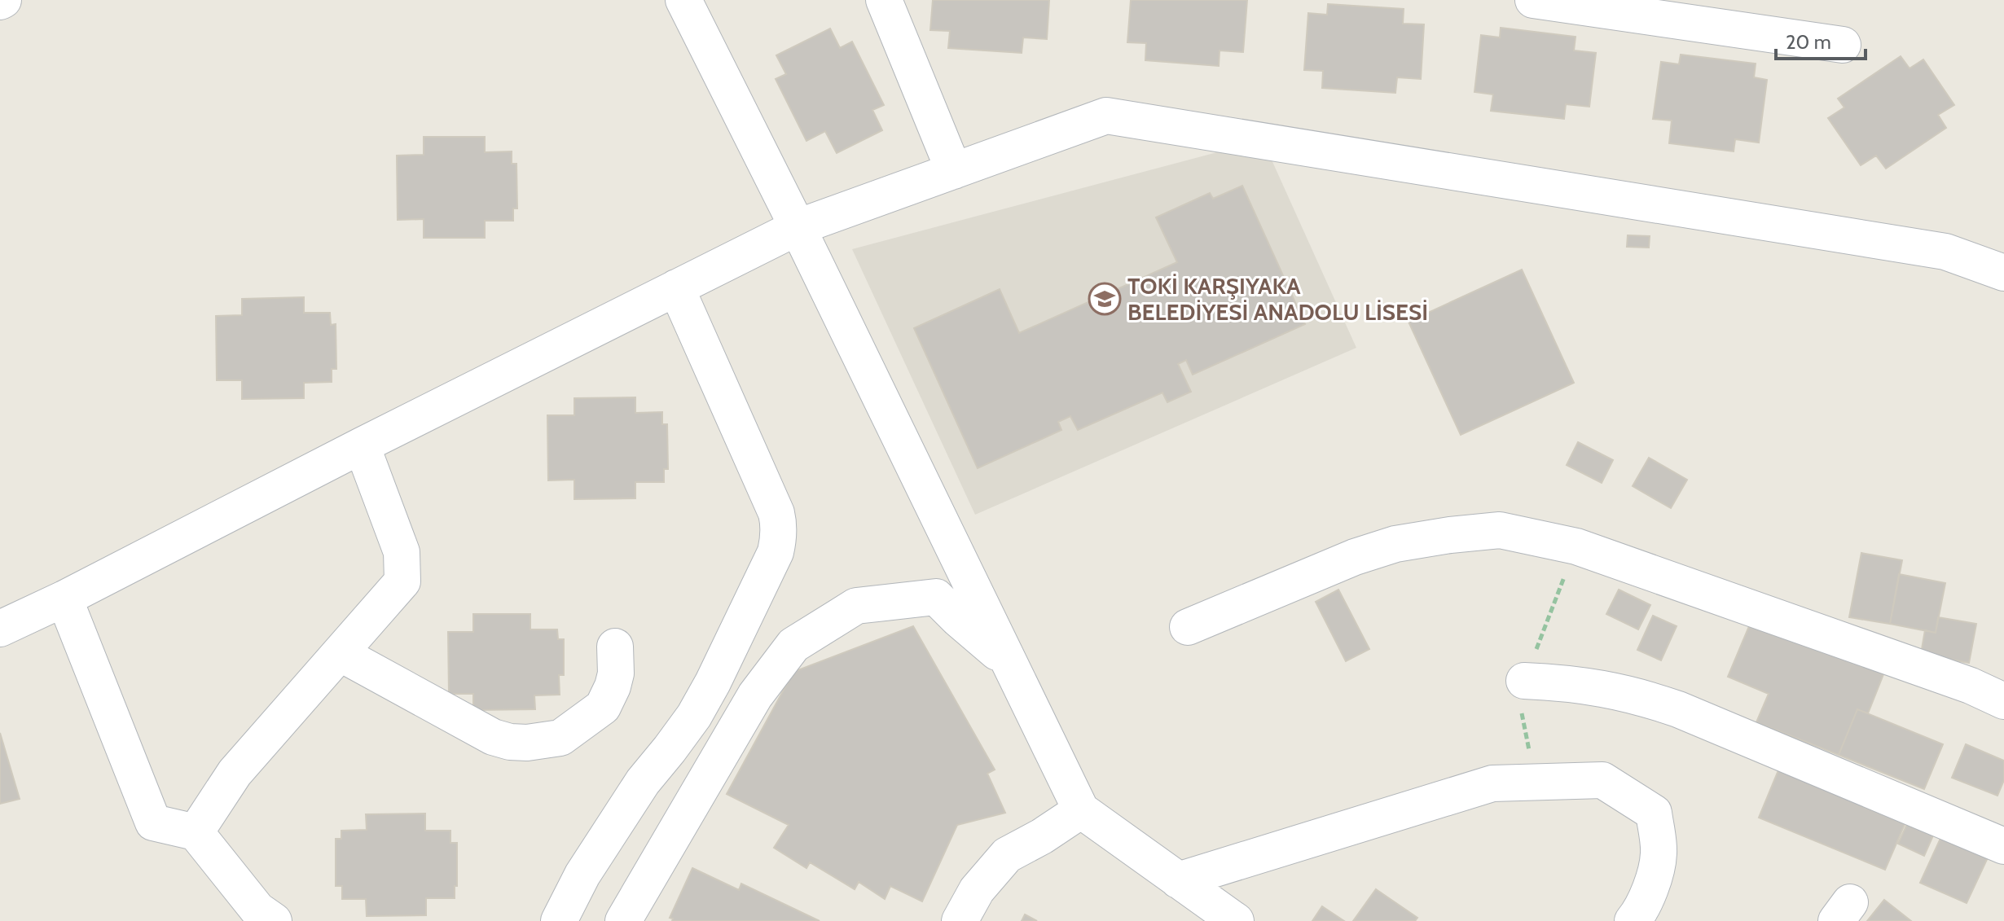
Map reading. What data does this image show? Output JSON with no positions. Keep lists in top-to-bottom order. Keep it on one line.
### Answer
{"places":{"school or university":["TOKİ KARŞIYAKA BELEDİYESİ ANADOLU LİSESİ"]},"scale_bar":"20 m"}
